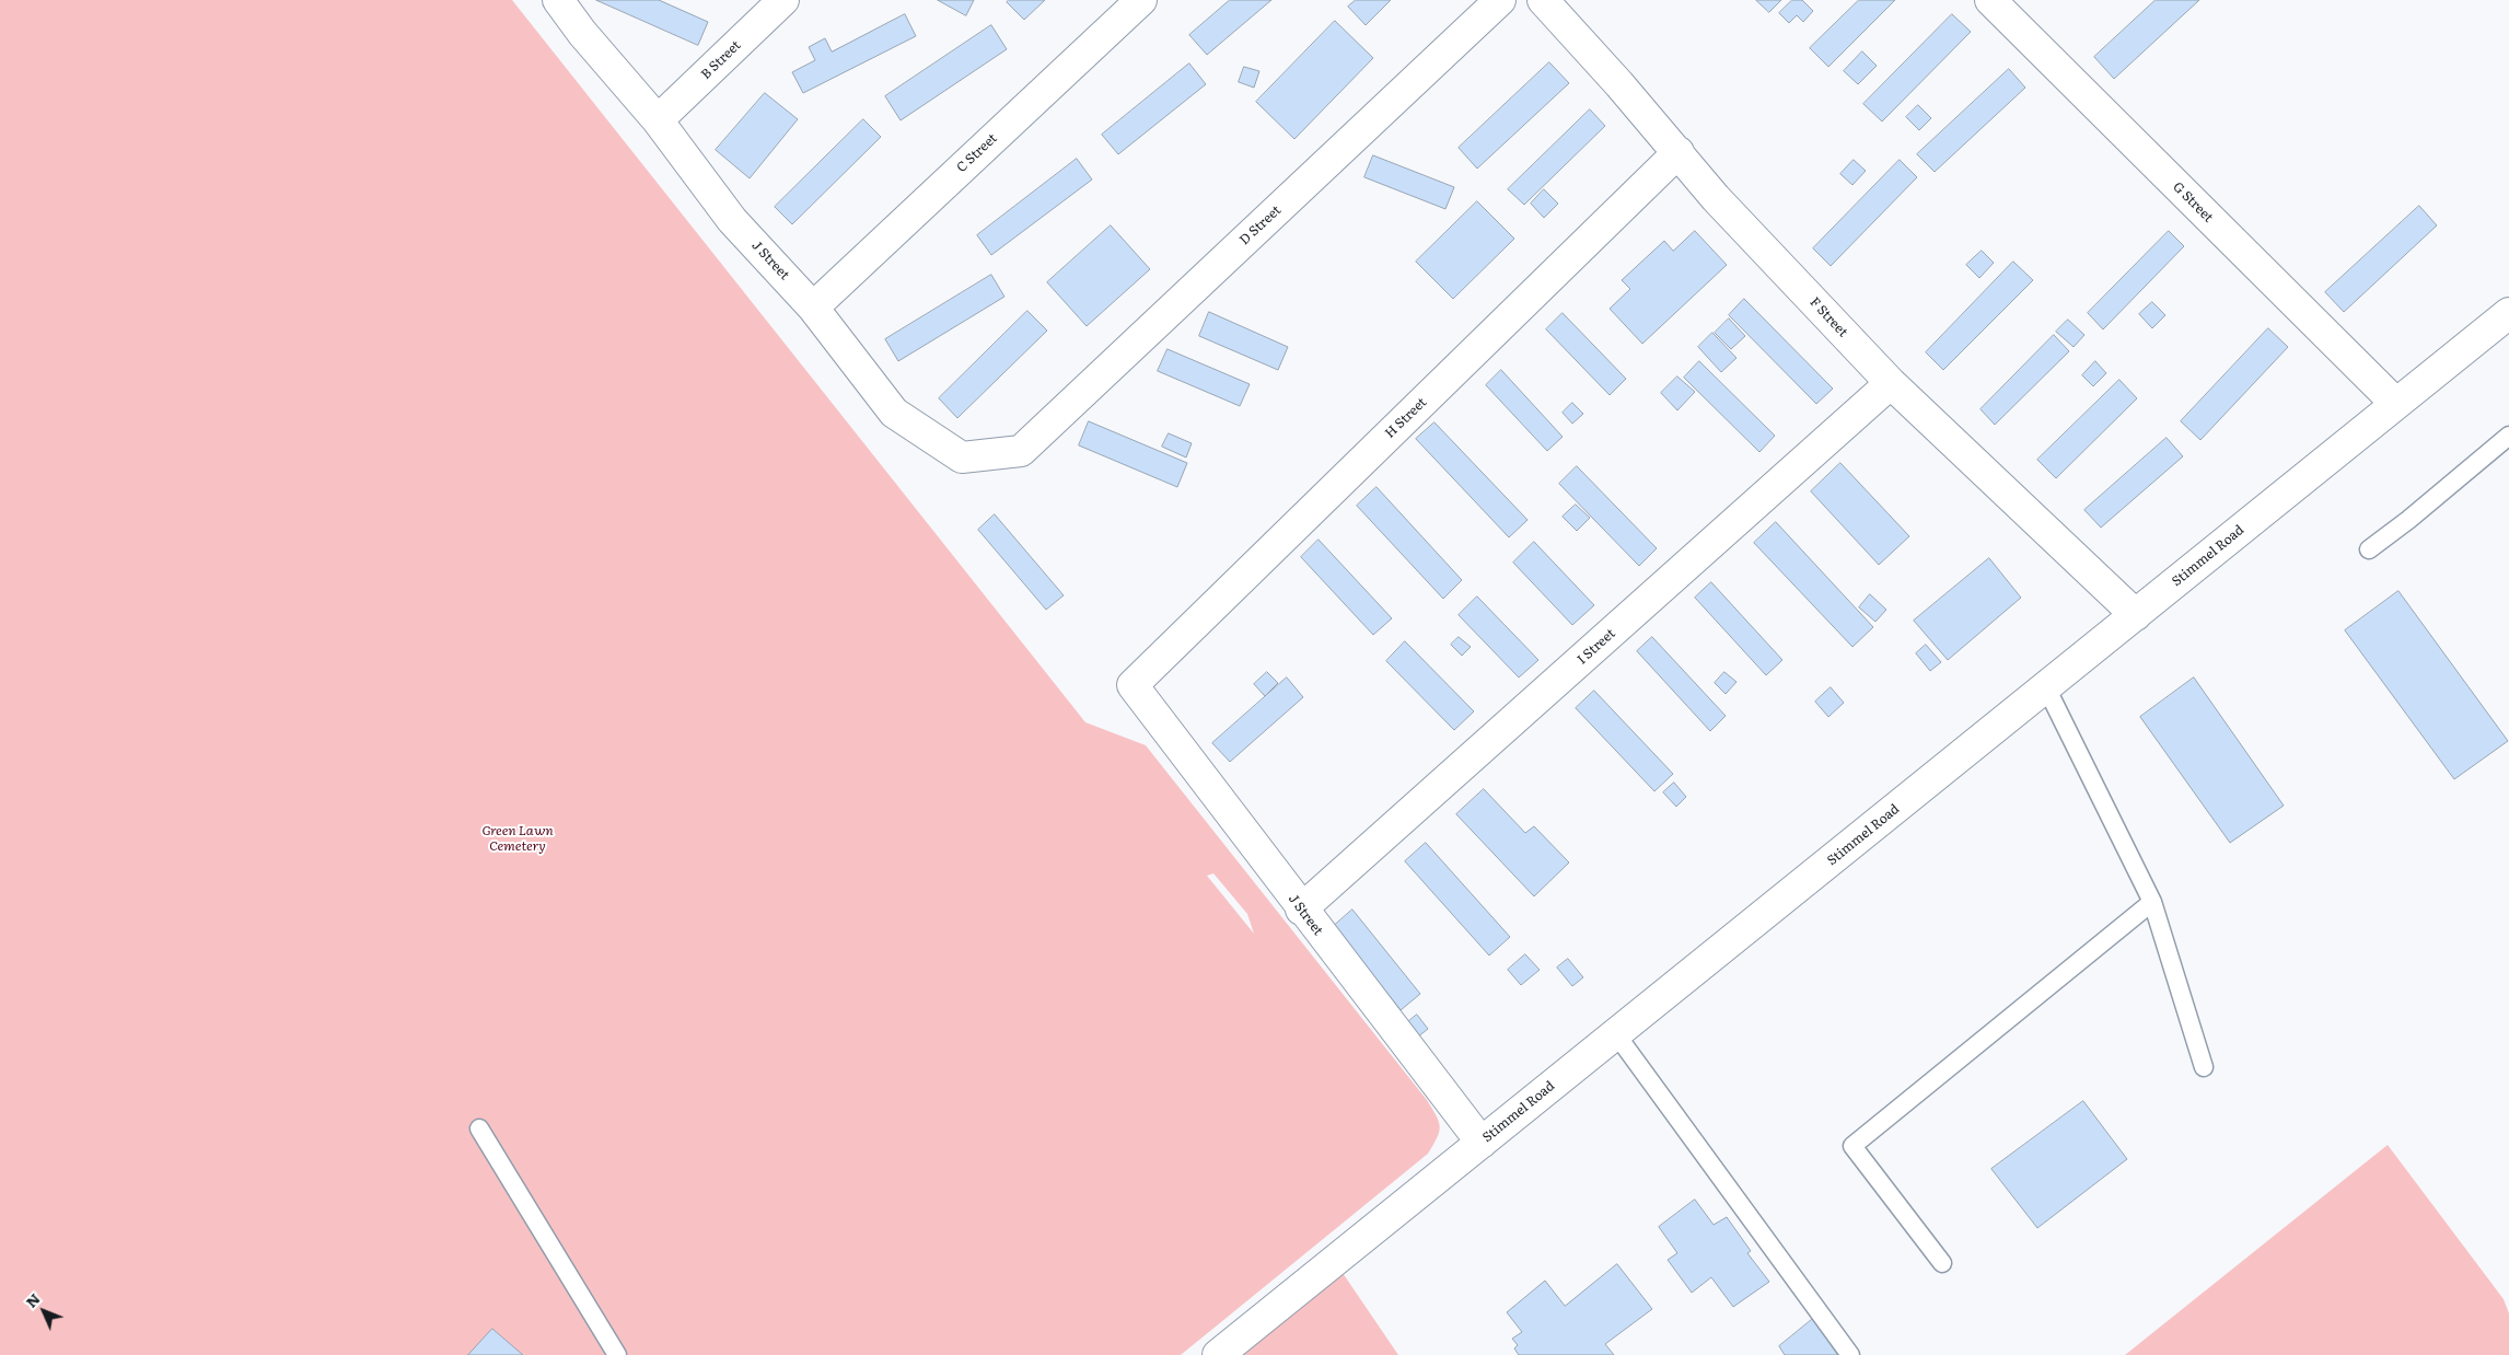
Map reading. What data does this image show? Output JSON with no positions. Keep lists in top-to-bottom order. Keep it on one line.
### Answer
{"streets":{"street":["B Street","C Street","G Street","D Street","J Street","F Street","H Street","Stimmel Road","I Street"]},"crossings":[["B Street","J Street"],["C Street","J Street"],["G Street","Stimmel Road"],["D Street","J Street"],["J Street","H Street"],["J Street","Stimmel Road"],["J Street","I Street"],["F Street","H Street"],["F Street","Stimmel Road"],["F Street","I Street"]],"parks":["Green Lawn Cemetery"],"north":"top left"}
